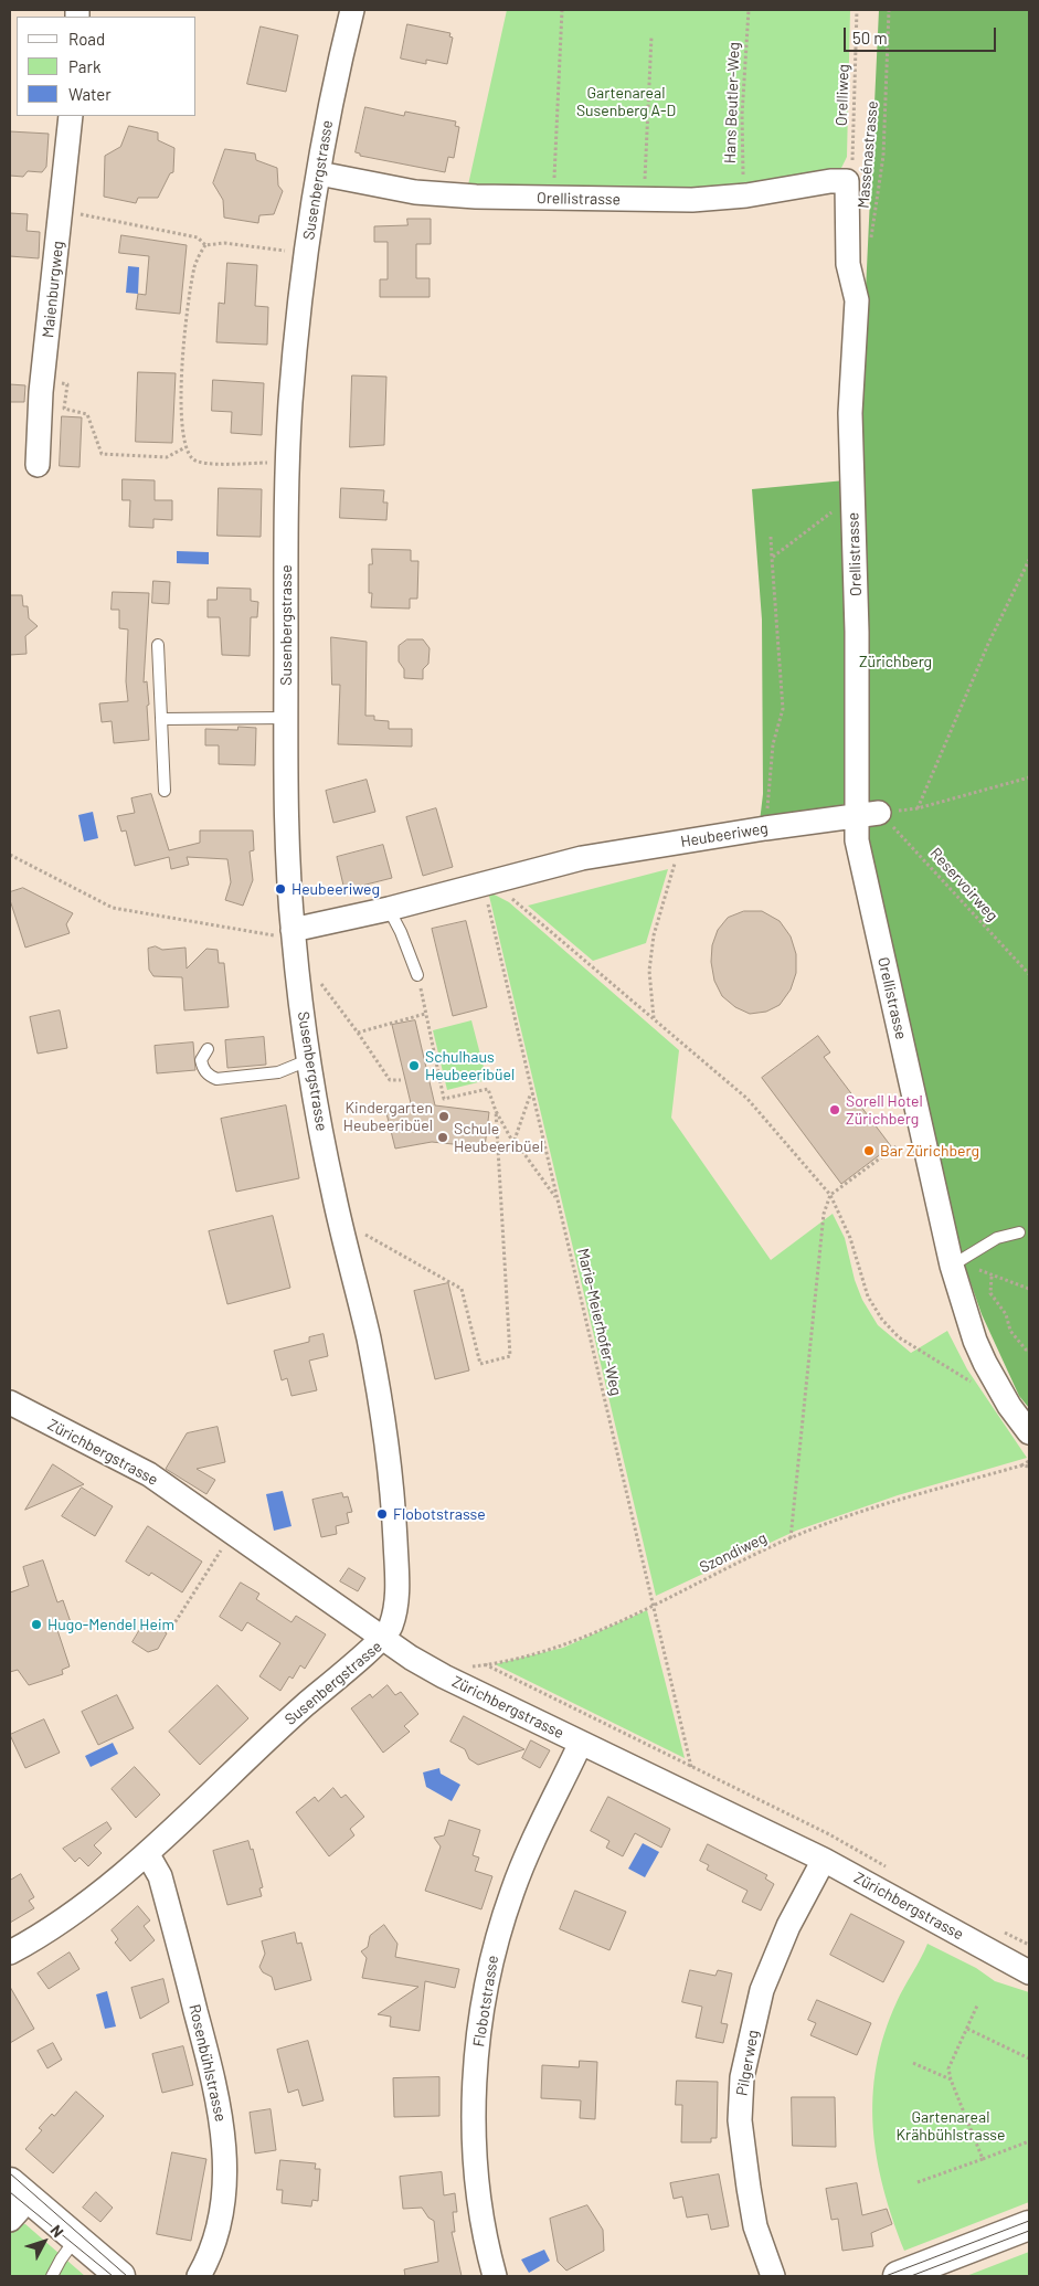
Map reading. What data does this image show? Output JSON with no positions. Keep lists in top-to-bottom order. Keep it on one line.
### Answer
{"streets":{"street":["Susenbergstrasse","Orellistrasse","Maienburgweg","Heubeeriweg","Zürichbergstrasse","Flobotstrasse","Rosenbühlstrasse","Pilgerweg"],"path":["Orelliweg","Hans Beutler-Weg","Massénastrasse","Reservoirweg","Marie-Meierhofer-Weg","Szondiweg"]},"crossings":[["Orelliweg","Orellistrasse"],["Hans Beutler-Weg","Orellistrasse"],["Susenbergstrasse","Orellistrasse"],["Susenbergstrasse","Heubeeriweg"],["Susenbergstrasse","Zürichbergstrasse"],["Susenbergstrasse","Rosenbühlstrasse"],["Orellistrasse","Heubeeriweg"],["Heubeeriweg","Reservoirweg"],["Heubeeriweg","Marie-Meierhofer-Weg"],["Marie-Meierhofer-Weg","Szondiweg"],["Zürichbergstrasse","Flobotstrasse"],["Zürichbergstrasse","Pilgerweg"]],"parks":["Gartenareal Susenberg A-D","Zürichberg","Gartenareal Krähbühlstrasse"],"places":["Heubeeriweg","Schulhaus Heubeeribüel","Sorell Hotel Zürichberg","Kindergarten Heubeeribüel","Schule Heubeeribüel","Bar Zürichberg","Flobotstrasse","Hugo-Mendel Heim"],"legend":["Road","Park","Water"],"scale_bar":"50 m","north":"top right"}
